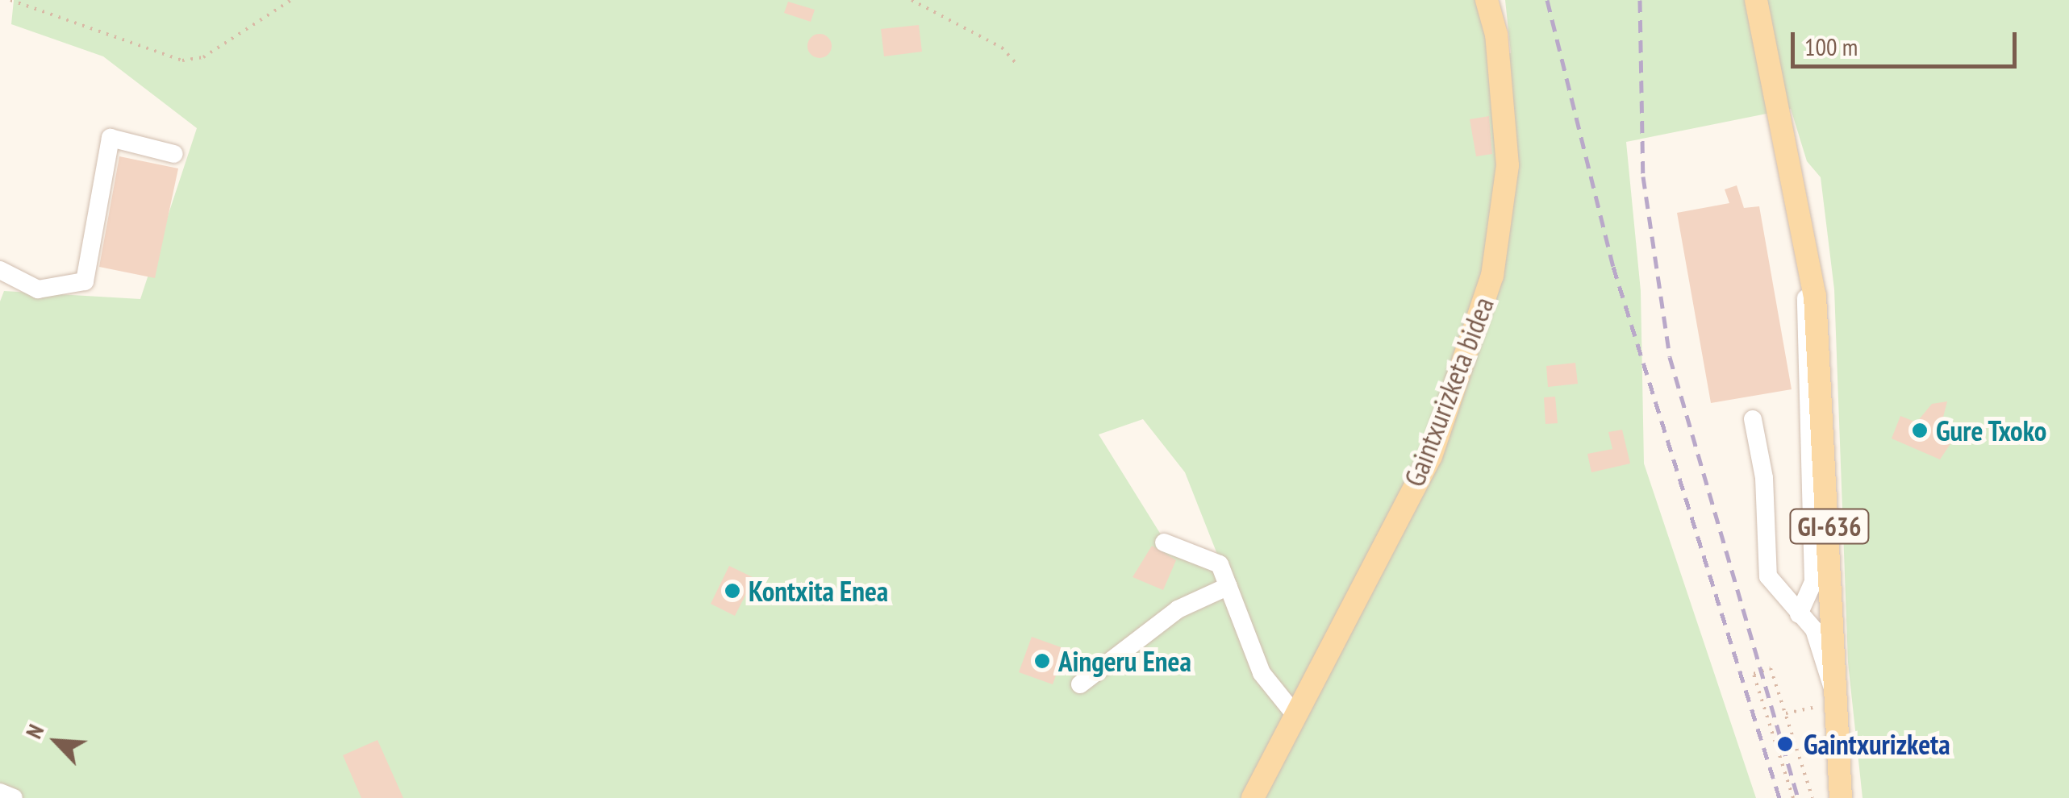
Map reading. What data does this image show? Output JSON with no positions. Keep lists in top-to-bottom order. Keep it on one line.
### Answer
{"streets":{"main road":["Gaintxurizketa bidea","GI-636"]},"places":["Gure Txoko","Kontxita Enea","Aingeru Enea","Gaintxurizketa"],"scale_bar":"100 m","north":"top left"}
